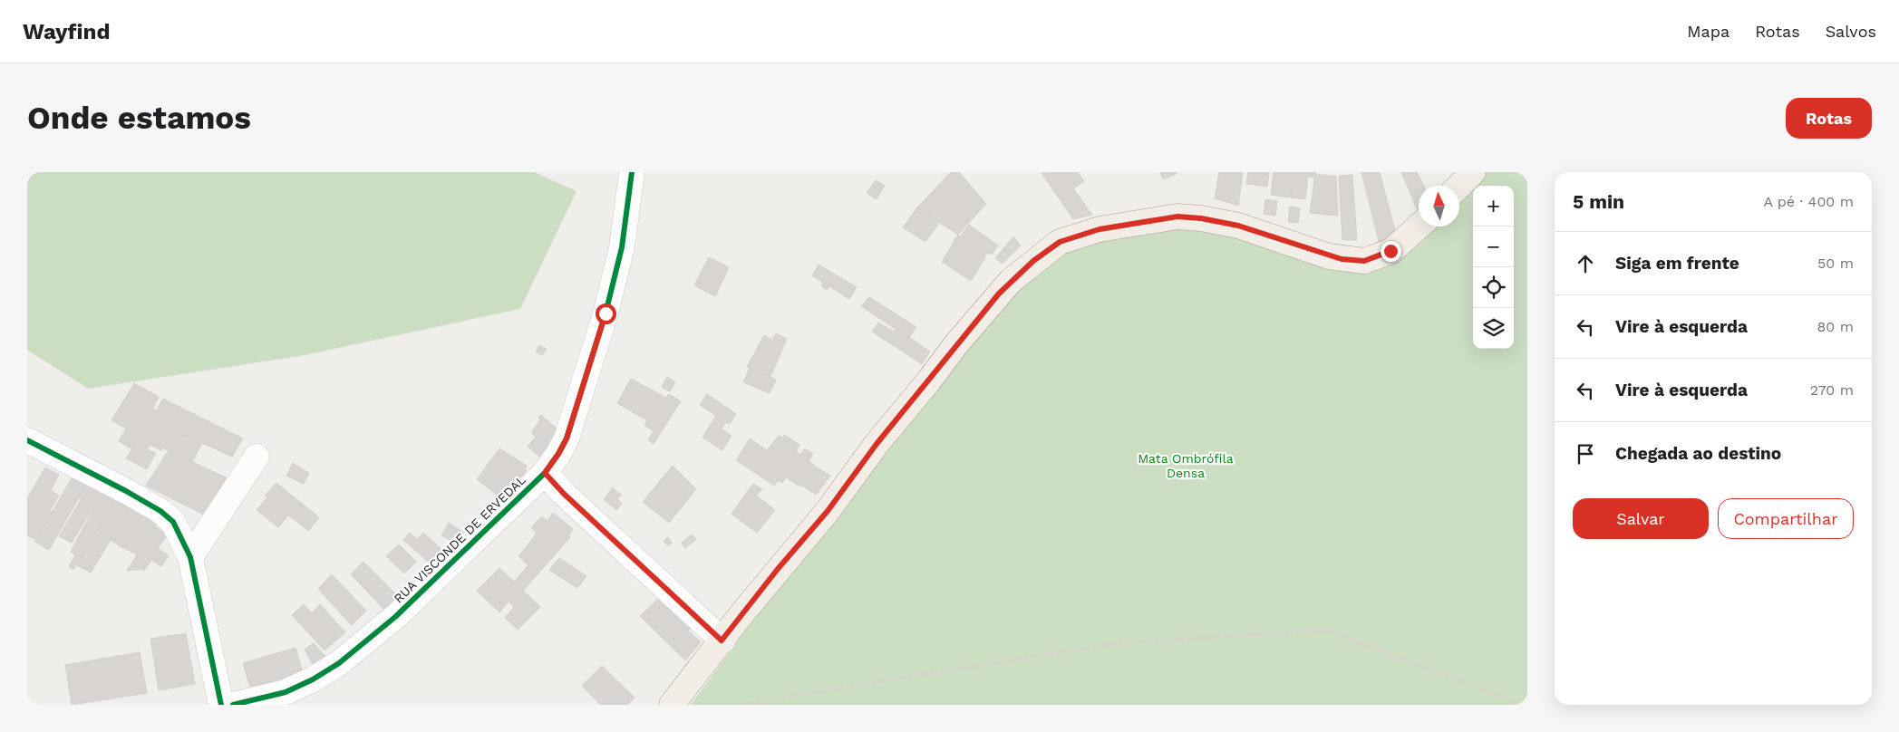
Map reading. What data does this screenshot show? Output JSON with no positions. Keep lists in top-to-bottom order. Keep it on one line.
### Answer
{"streets":{"street":["RUA VISCONDE DE ERVEDAL"]},"parks":["Mata Ombrófila Densa"],"north":"top","page":{"header":"Wayfind","nav":["Mapa","Rotas","Salvos"],"buttons":["Rotas",["Salvar","Compartilhar"]],"title":"Onde estamos","heading":["5 min","A pé · 400 m"],"map_buttons":["+","−"],"list":[["Siga em frente","50 m"],["Vire à esquerda","80 m"],["Vire à esquerda","270 m"],"Chegada ao destino"]}}
